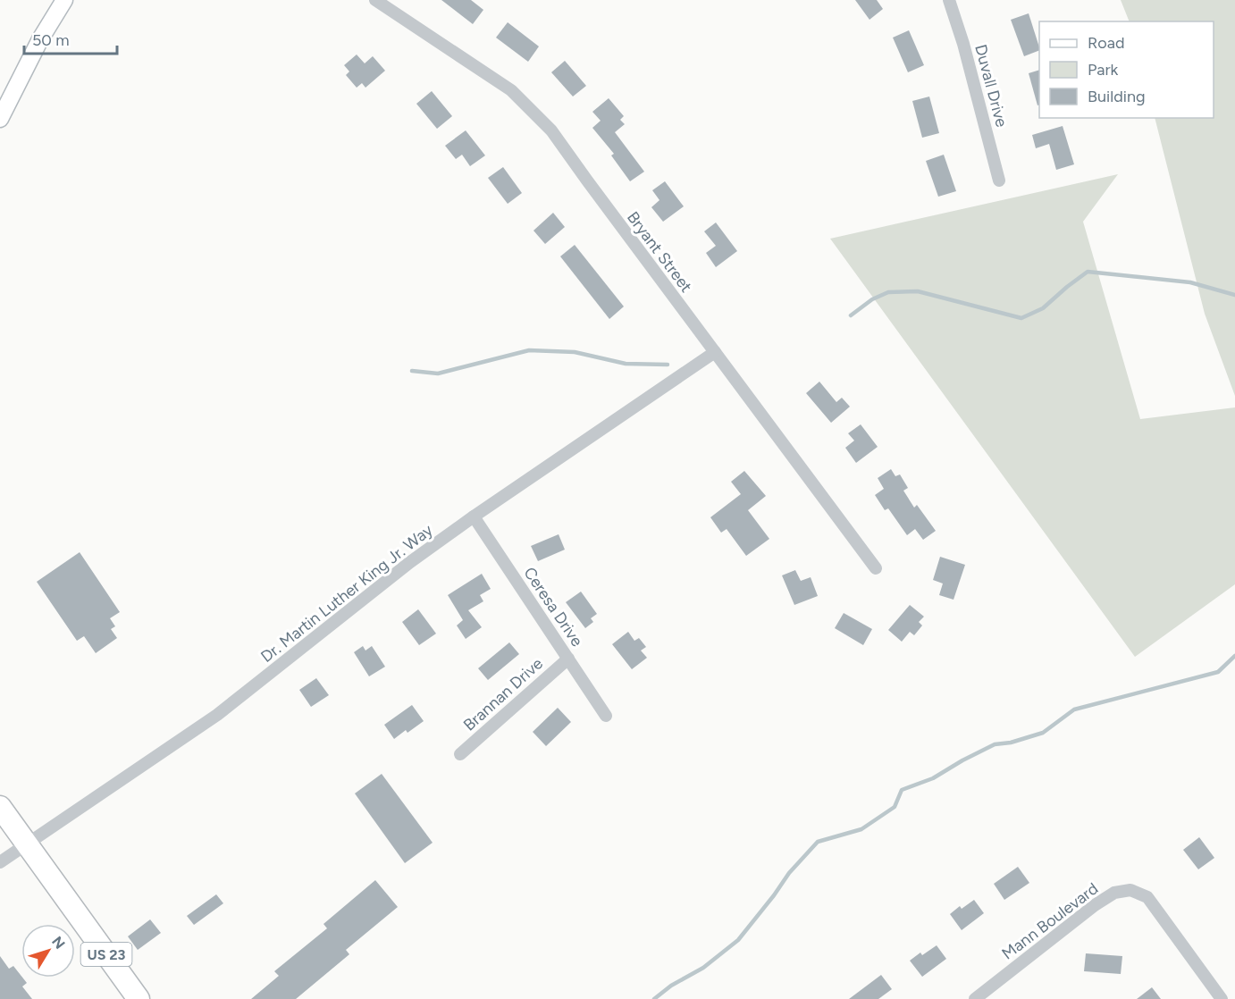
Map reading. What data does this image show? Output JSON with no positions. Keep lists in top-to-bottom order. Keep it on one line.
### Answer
{"streets":{"highway":["US 23"],"street":["Duvall Drive","Bryant Street","Dr. Martin Luther King Jr. Way","Ceresa Drive","Brannan Drive","Mann Boulevard"]},"crossings":[["Bryant Street","Dr. Martin Luther King Jr. Way"],["Dr. Martin Luther King Jr. Way","Ceresa Drive"],["Dr. Martin Luther King Jr. Way","US 23"],["Ceresa Drive","Brannan Drive"]],"legend":["Road","Park","Building"],"scale_bar":"50 m","north":"top right"}
